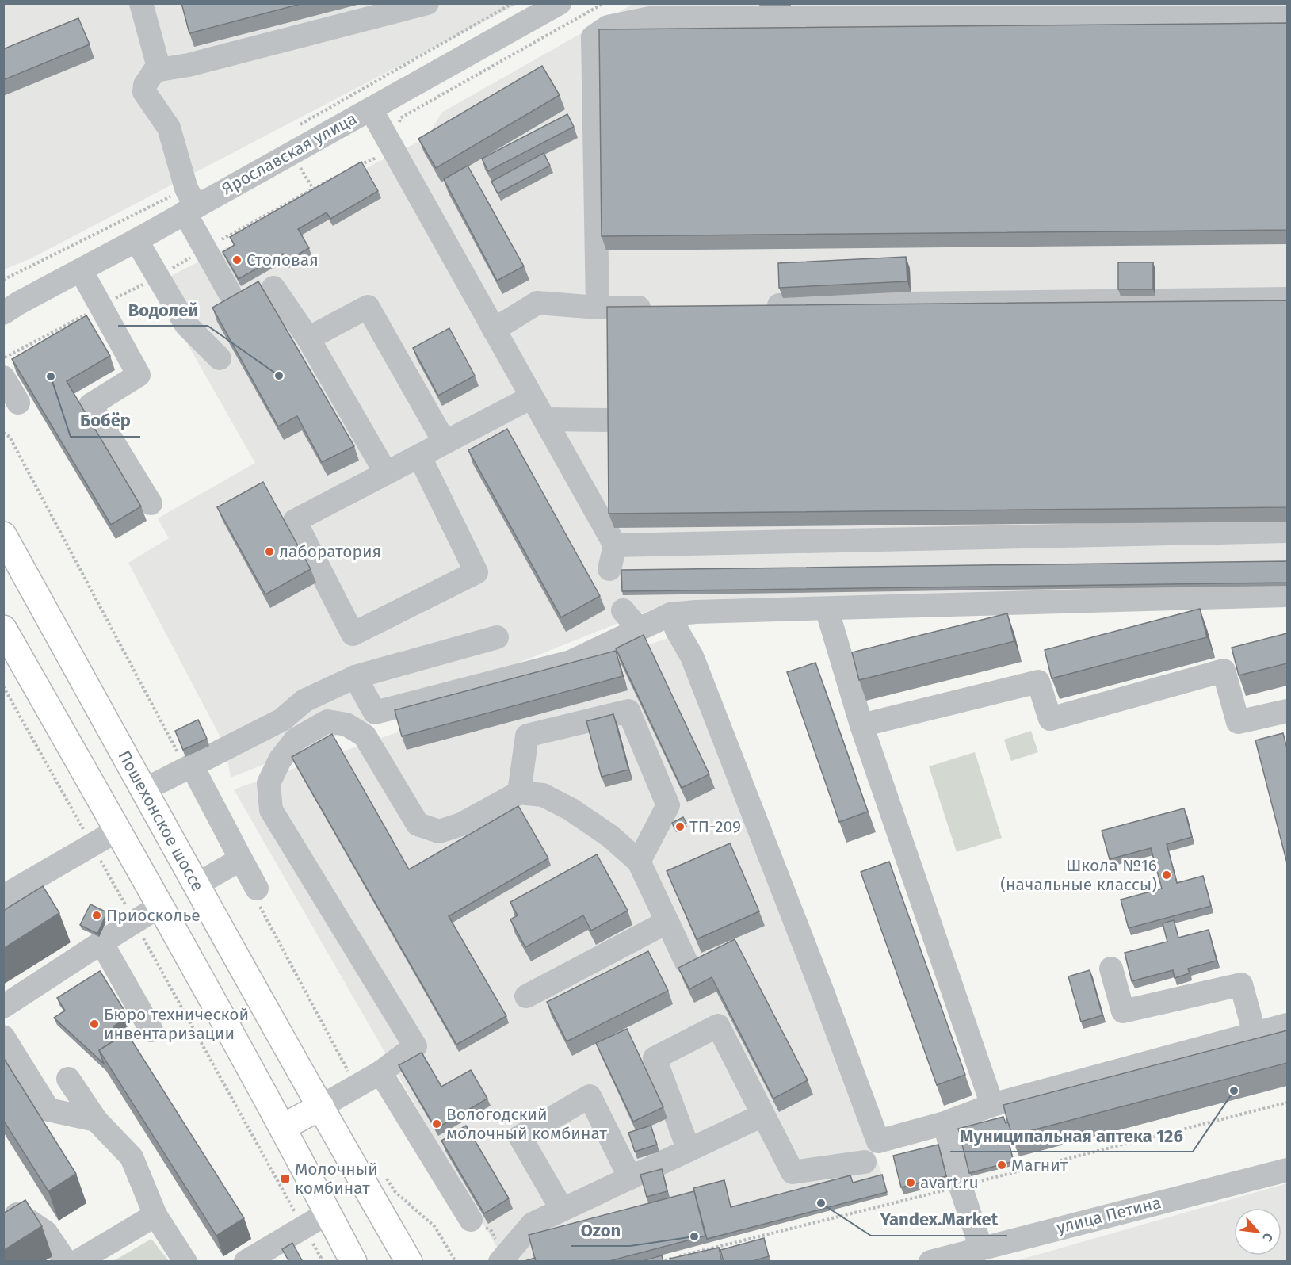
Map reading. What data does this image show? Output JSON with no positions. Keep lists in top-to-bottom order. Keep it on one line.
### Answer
{"streets":{"main road":["Пошехонское шоссе"],"street":["Ярославская улица","улица Петина"]},"places":{"other":["Столовая","Водолей","Бобёр","лаборатория","ТП-209","Школа №16 (начальные классы)","Приосколье","Бюро технической инвентаризации","Муниципальная аптека 126","Вологодский молочный комбинат","Магнит","avart.ru","Yandex.Market","Ozon"],"transit":["Молочный комбинат"]},"north":"bottom right"}
